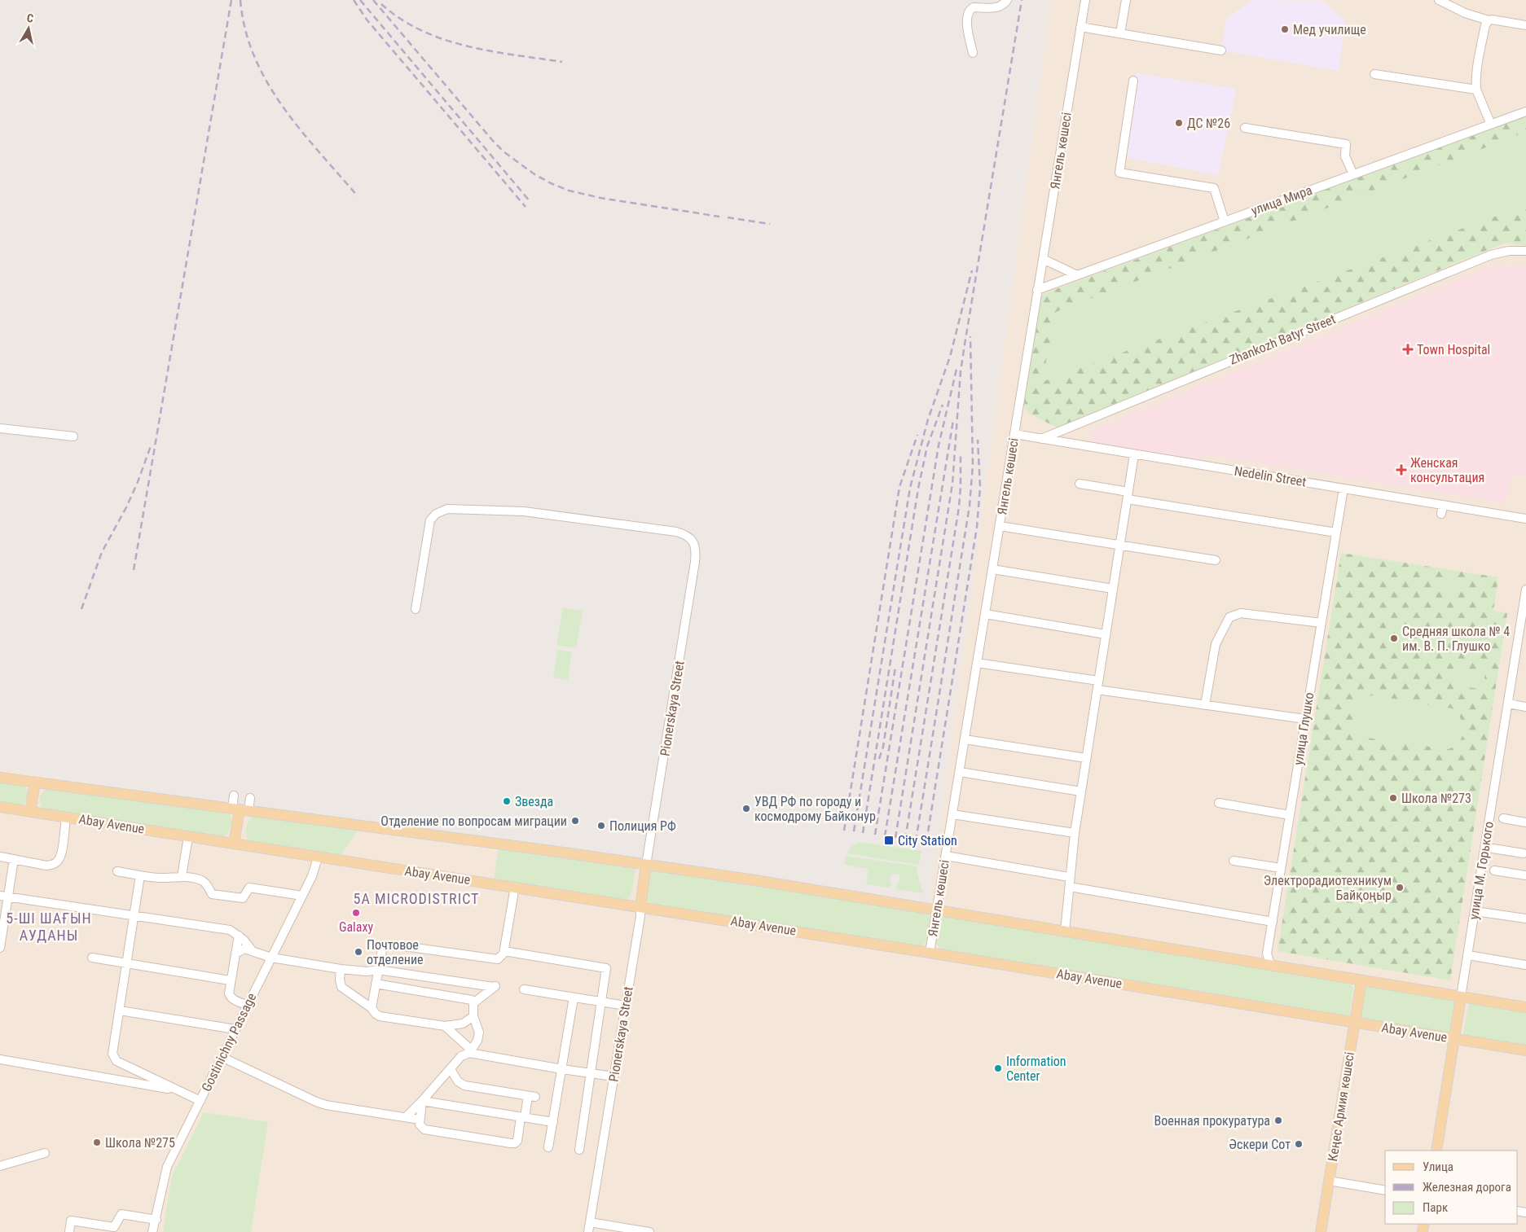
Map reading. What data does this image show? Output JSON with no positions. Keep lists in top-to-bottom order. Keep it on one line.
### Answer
{"streets":{"main road":["Pionerskaya Street","Abay Avenue","улица М. Горького","Кеңес Армия көшесі"],"street":["Янгель көшесі","улица Мира","Zhankozh Batyr Street","Nedelin Street","улица Глушко","Gostinichny Passage"]},"crossings":[["Янгель көшесі","улица Мира"],["Янгель көшесі","Nedelin Street"],["Янгель көшесі","Abay Avenue"],["Zhankozh Batyr Street","Nedelin Street"],["Nedelin Street","улица Глушко"],["Pionerskaya Street","Abay Avenue"],["Abay Avenue","улица М. Горького"],["Abay Avenue","Gostinichny Passage"],["Abay Avenue","Кеңес Армия көшесі"]],"districts":["5A MICRODISTRICT","5-ШІ ШАҒЫН АУДАНЫ"],"places":{"other":["Мед училище","ДС №26","Средняя школа № 4 им. В. П. Глушко","Школа №273","Звезда","УВД РФ по городу и космодрому Байконур","Отделение по вопросам миграции","Полиция РФ","Электрорадиотехникум Байқоңыр","Galaxy","Почтовое отделение","Information Center","Военная прокуратура","Школа №275","Әскери Сот"],"health":["Town Hospital","Женская консультация"],"transit":["City Station"]},"legend":["Улица","Железная дорога","Парк"],"north":"top"}
